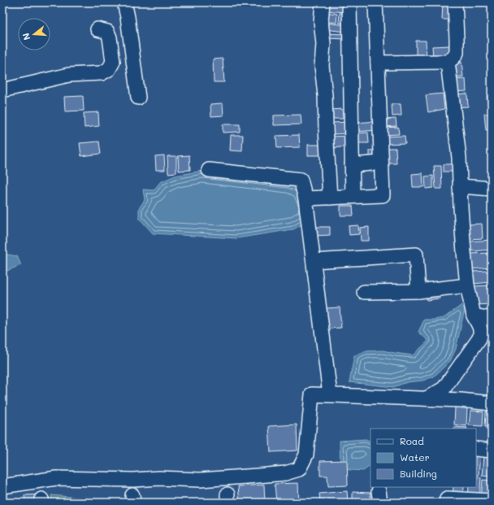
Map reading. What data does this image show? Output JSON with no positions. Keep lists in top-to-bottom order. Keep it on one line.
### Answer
{"legend":["Road","Water","Building"],"north":"left"}
